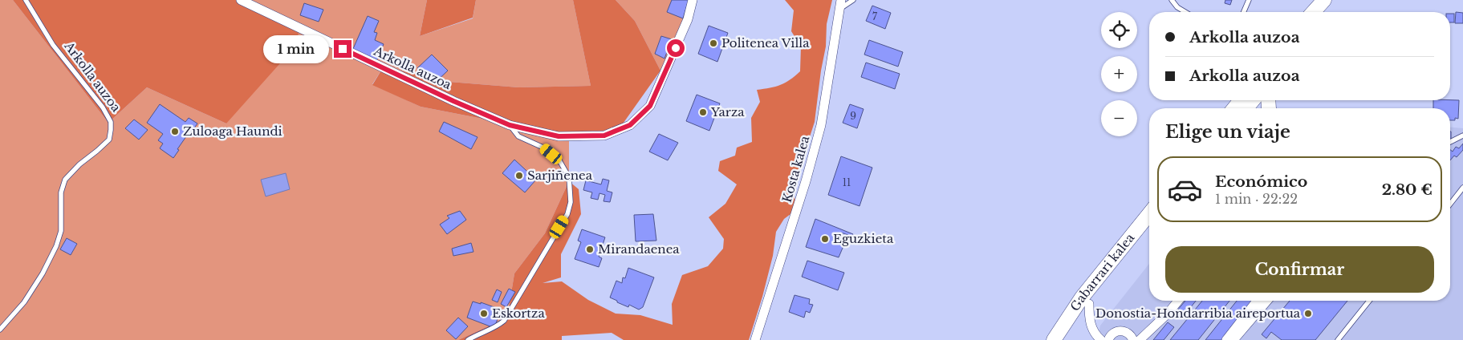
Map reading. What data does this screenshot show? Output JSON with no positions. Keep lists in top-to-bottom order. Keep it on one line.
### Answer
{"streets":{"main road":["Gabarrari kalea"],"street":["Arkolla auzoa","Kosta kalea"]},"places":["Politenea Villa","Yarza","Zuloaga Haundi","Sarjiñenea","Eguzkieta","Mirandaenea","Eskortza","Donostia-Hondarribia aireportua"],"house_numbers":["7","9","11"],"page":{"map_buttons":["+","−"],"banner":["Arkolla auzoa","Arkolla auzoa"],"bubble":"1 min","heading":"Elige un viaje","list":[{"name":"Económico","note":"1 min · 22:22","value":"2.80 €"}],"buttons":"Confirmar"}}
